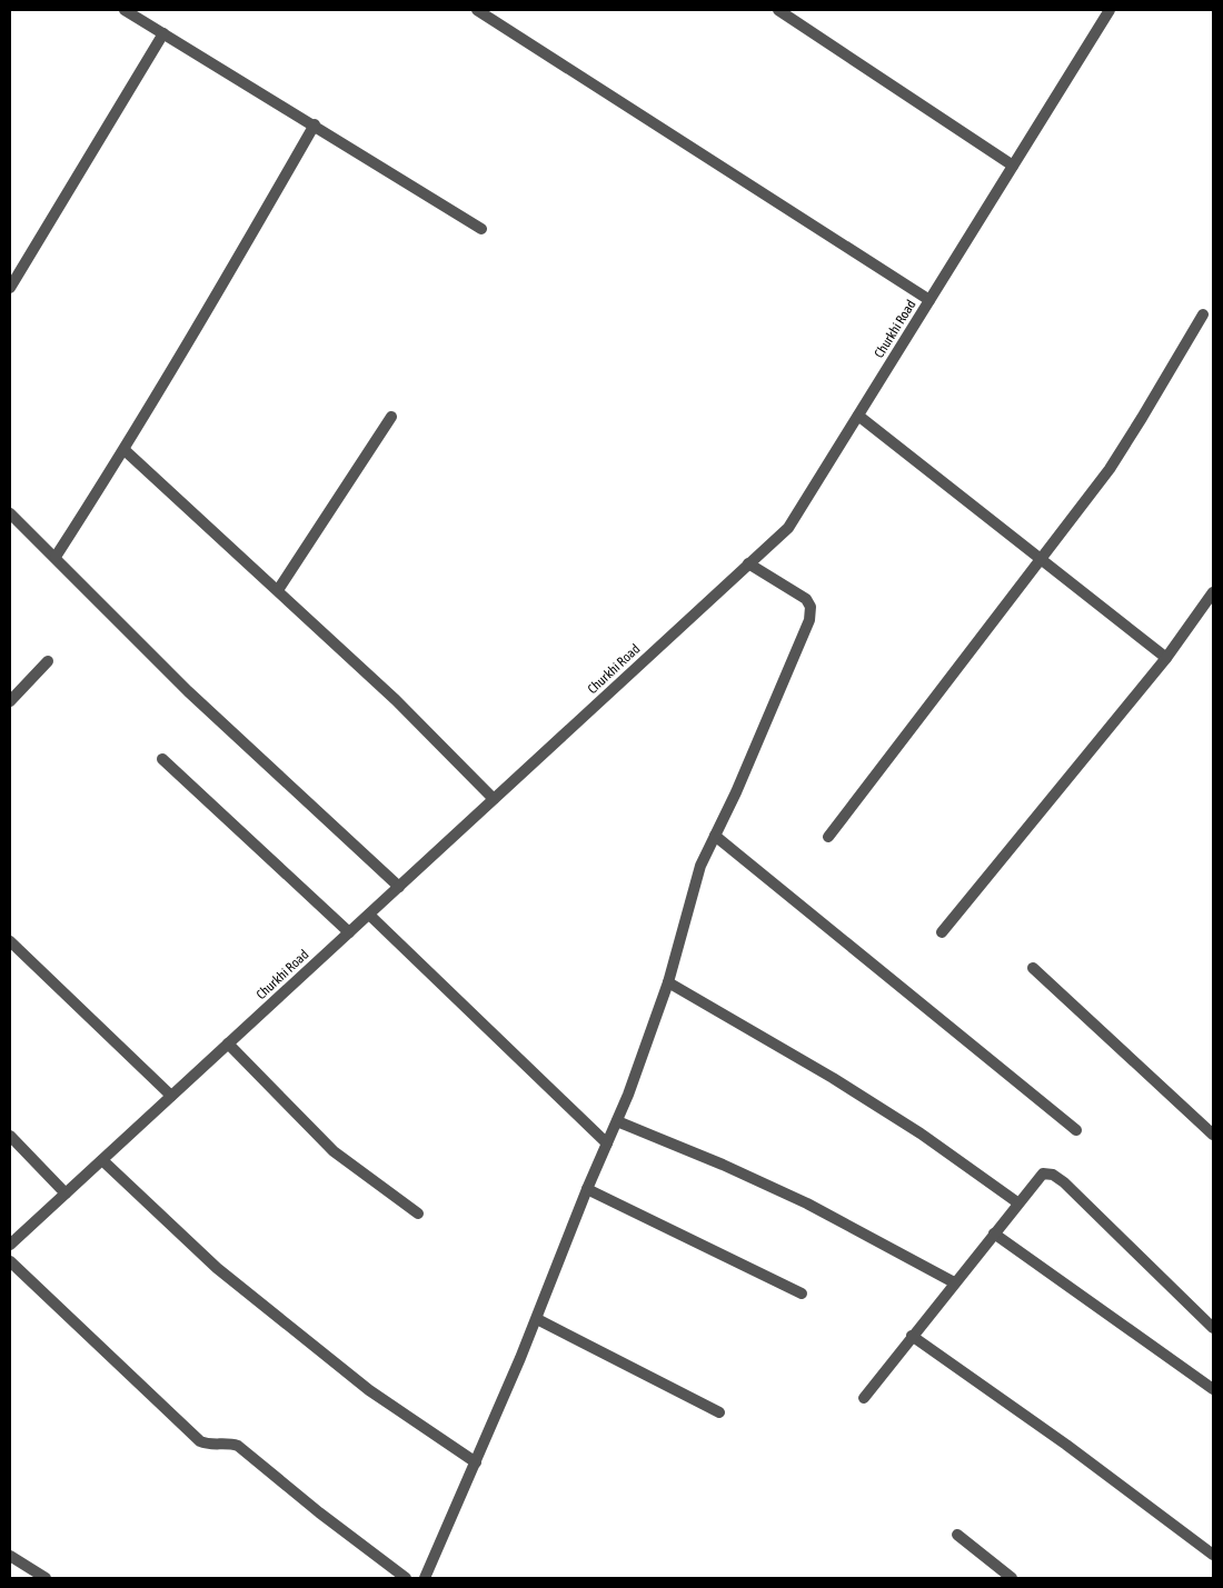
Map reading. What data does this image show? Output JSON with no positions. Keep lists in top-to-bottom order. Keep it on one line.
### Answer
{"streets":{"street":["Churkhi Road"]}}
